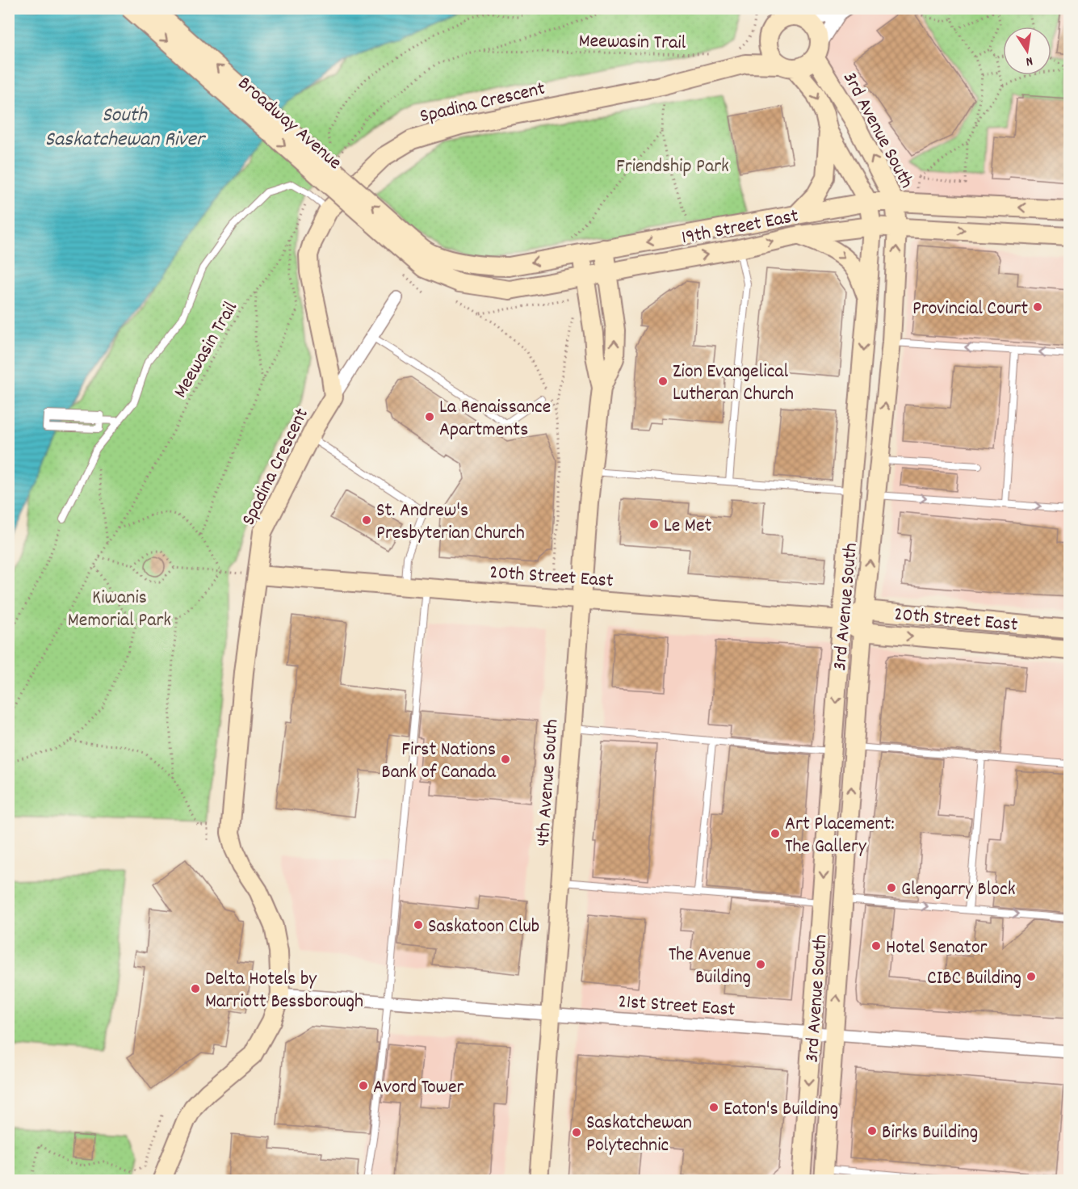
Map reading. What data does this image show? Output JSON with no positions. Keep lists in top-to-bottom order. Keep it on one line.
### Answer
{"streets":{"main road":["Spadina Crescent","Broadway Avenue","3rd Avenue South","19th Street East","20th Street East","4th Avenue South"],"street":["21st Street East"],"path":["Meewasin Trail"]},"crossings":[["Spadina Crescent","3rd Avenue South"],["Spadina Crescent","20th Street East"],["Spadina Crescent","21st Street East"],["Broadway Avenue","19th Street East"],["3rd Avenue South","19th Street East"],["3rd Avenue South","20th Street East"],["3rd Avenue South","21st Street East"],["19th Street East","4th Avenue South"],["20th Street East","4th Avenue South"],["4th Avenue South","21st Street East"]],"water":["South Saskatchewan River"],"parks":["Friendship Park","Kiwanis Memorial Park"],"places":["Provincial Court","Zion Evangelical Lutheran Church","La Renaissance Apartments","St. Andrew's Presbyterian Church","Le Met","First Nations Bank of Canada","Art Placement: The Gallery","Glengarry Block","Saskatoon Club","Hotel Senator","The Avenue Building","CIBC Building","Delta Hotels by Marriott Bessborough","Avord Tower","Eaton's Building","Birks Building","Saskatchewan Polytechnic"],"north":"bottom"}
